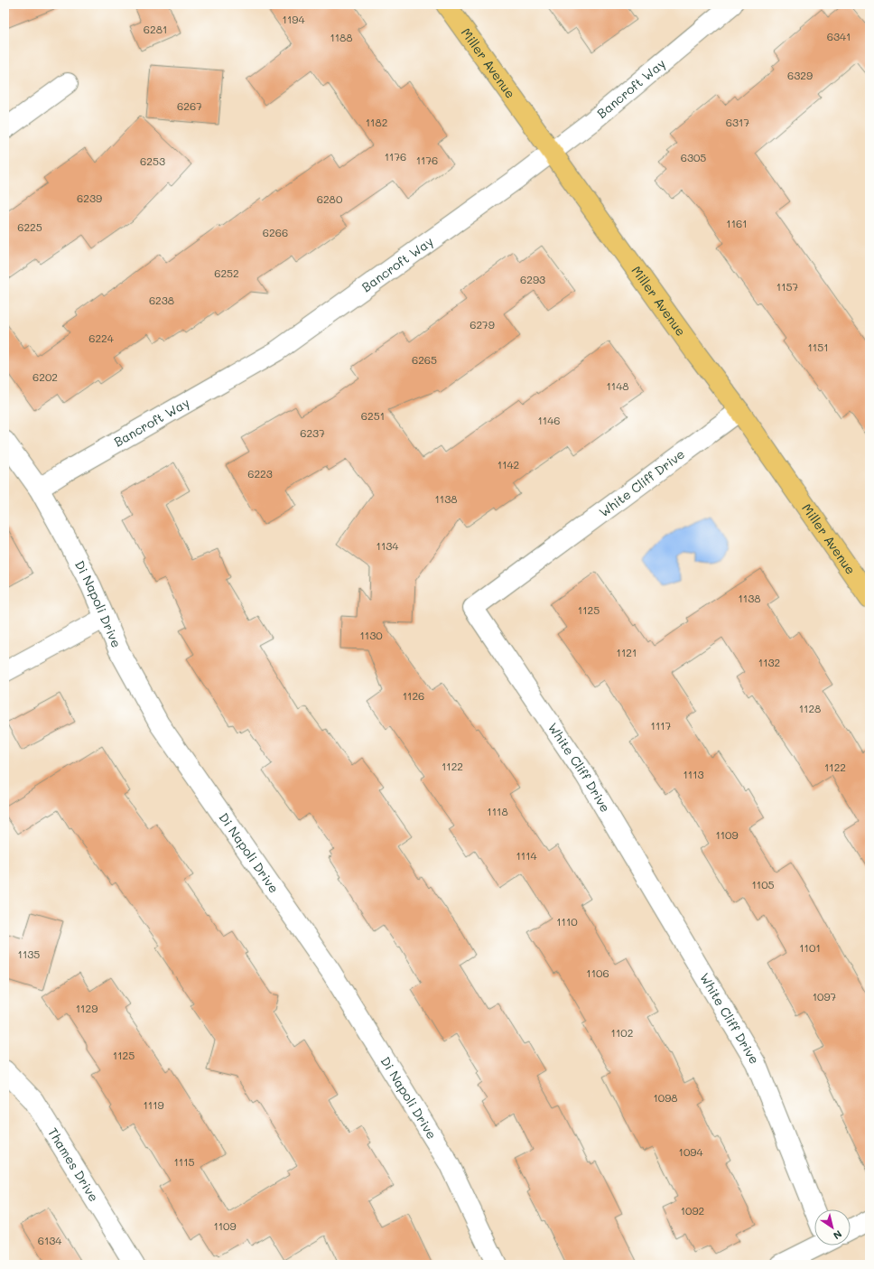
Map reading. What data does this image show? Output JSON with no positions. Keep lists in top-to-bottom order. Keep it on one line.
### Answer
{"streets":{"main road":["Miller Avenue"],"street":["Bancroft Way","White Cliff Drive","Di Napoli Drive","Thames Drive"]},"crossings":[["Miller Avenue","Bancroft Way"],["Miller Avenue","White Cliff Drive"],["Bancroft Way","Di Napoli Drive"]],"house_numbers":["1194","6281","6341","1188","6329","6267","1182","6317","1176","6305","1176","6253","6239","6280","1161","6225","6266","6252","6293","1157","6238","6279","6224","1151","6265","6202","1148","6251","1146","6237","1142","6223","1138","1134","1138","1125","1130","1121","1132","1126","1128","1117","1122","1122","1113","1118","1109","1114","1105","1110","1101","1135","1106","1097","1129","1102","1125","1098","1119","1094","1115","1092","1109","6134"],"north":"bottom right"}
